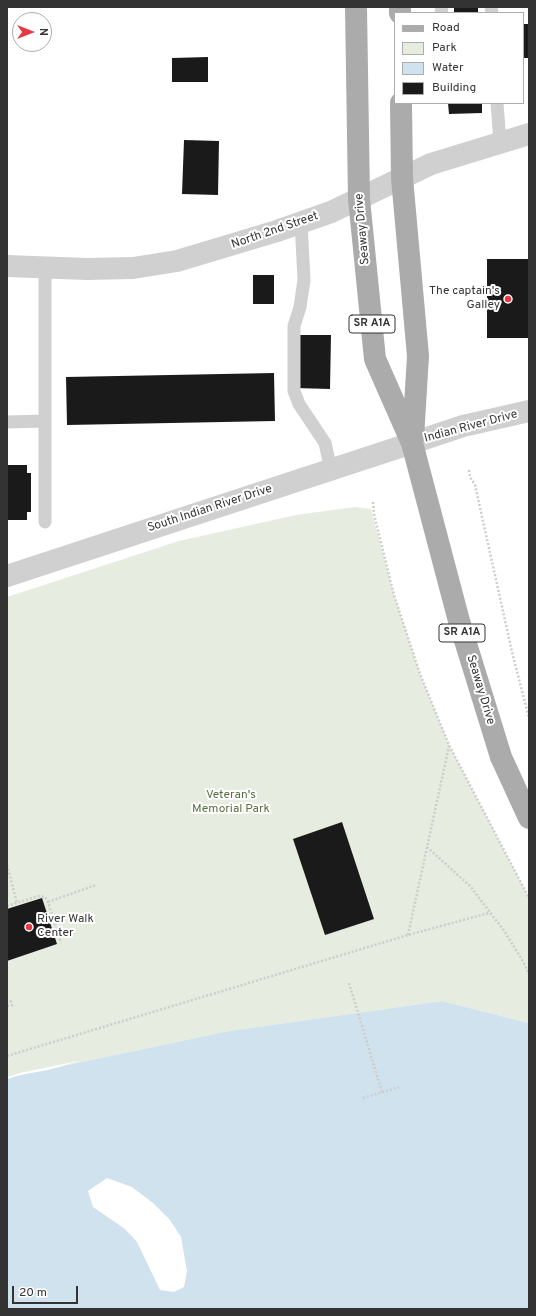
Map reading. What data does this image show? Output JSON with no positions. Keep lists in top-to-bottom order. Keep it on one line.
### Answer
{"streets":{"main road":["Seaway Drive","SR A1A"],"street":["North 2nd Street","Indian River Drive","South Indian River Drive"]},"crossings":[["Seaway Drive","North 2nd Street"],["Seaway Drive","Indian River Drive"],["Seaway Drive","South Indian River Drive"],["Indian River Drive","South Indian River Drive"]],"parks":["Veteran's Memorial Park"],"places":["The captain's Galley","River Walk Center"],"legend":["Road","Park","Water","Building"],"scale_bar":"20 m","north":"right"}
